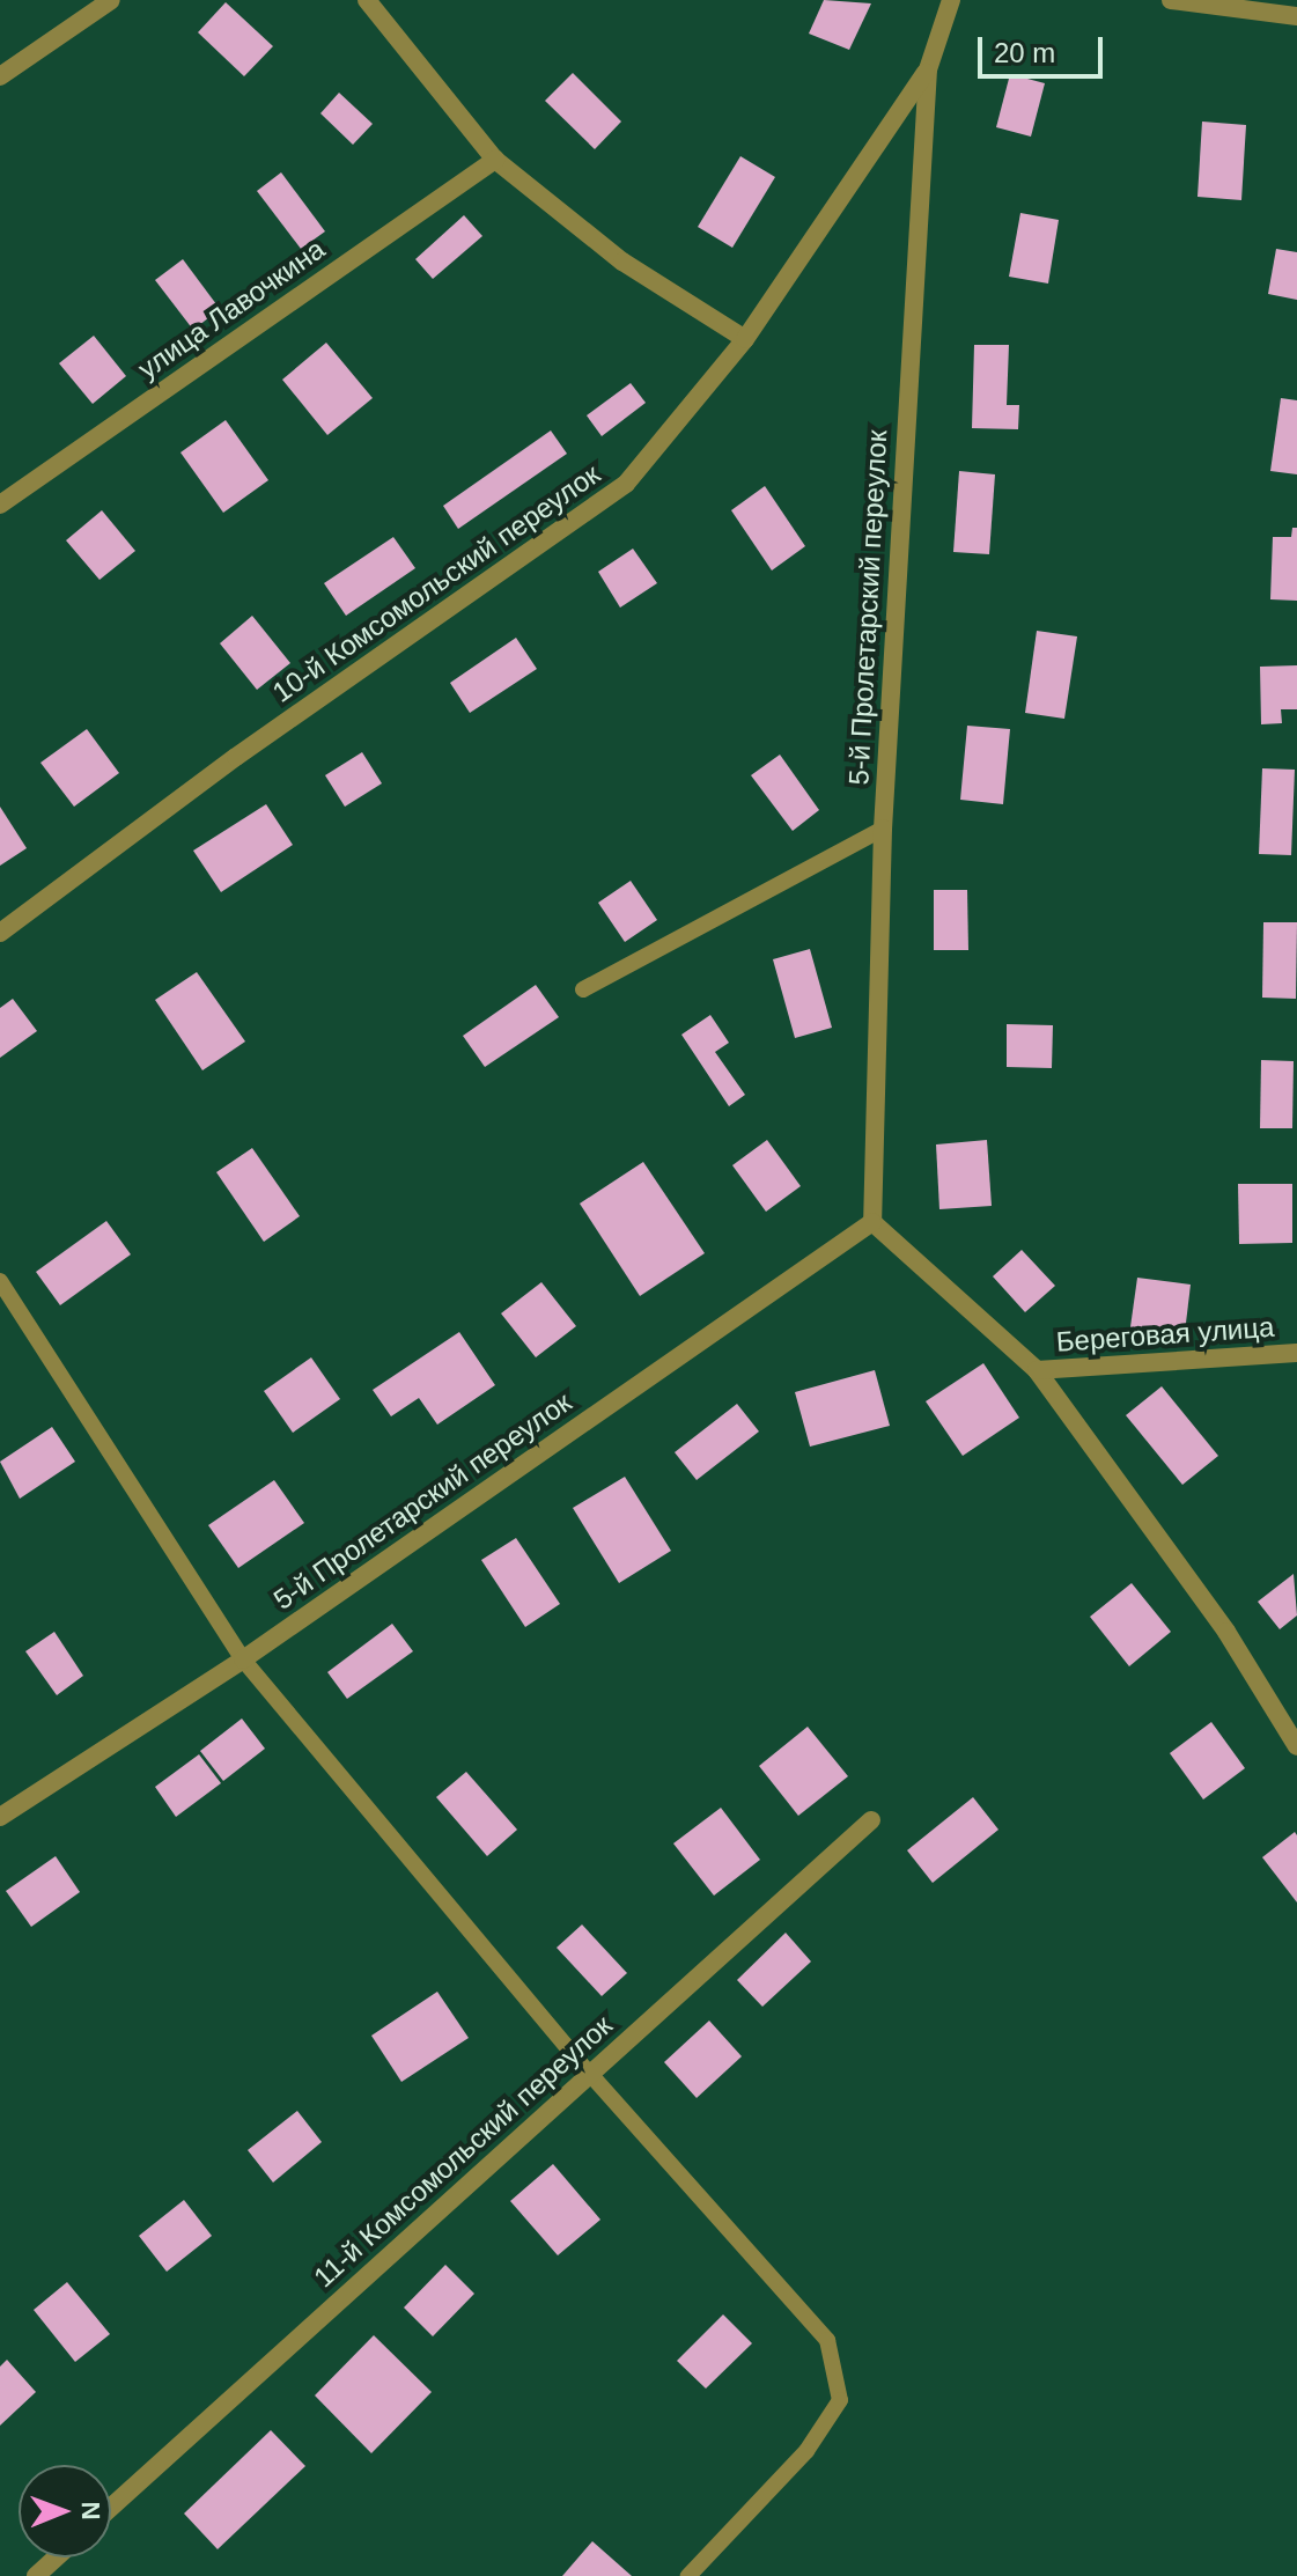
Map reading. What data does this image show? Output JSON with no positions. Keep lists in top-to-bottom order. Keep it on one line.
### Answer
{"streets":{"street":["улица Лавочкина","10-й Комсомольский переулок","5-й Пролетарский переулок","Береговая улица","11-й Комсомольский переулок"]},"crossings":[["10-й Комсомольский переулок","5-й Пролетарский переулок"]],"scale_bar":"20 m","north":"right"}
